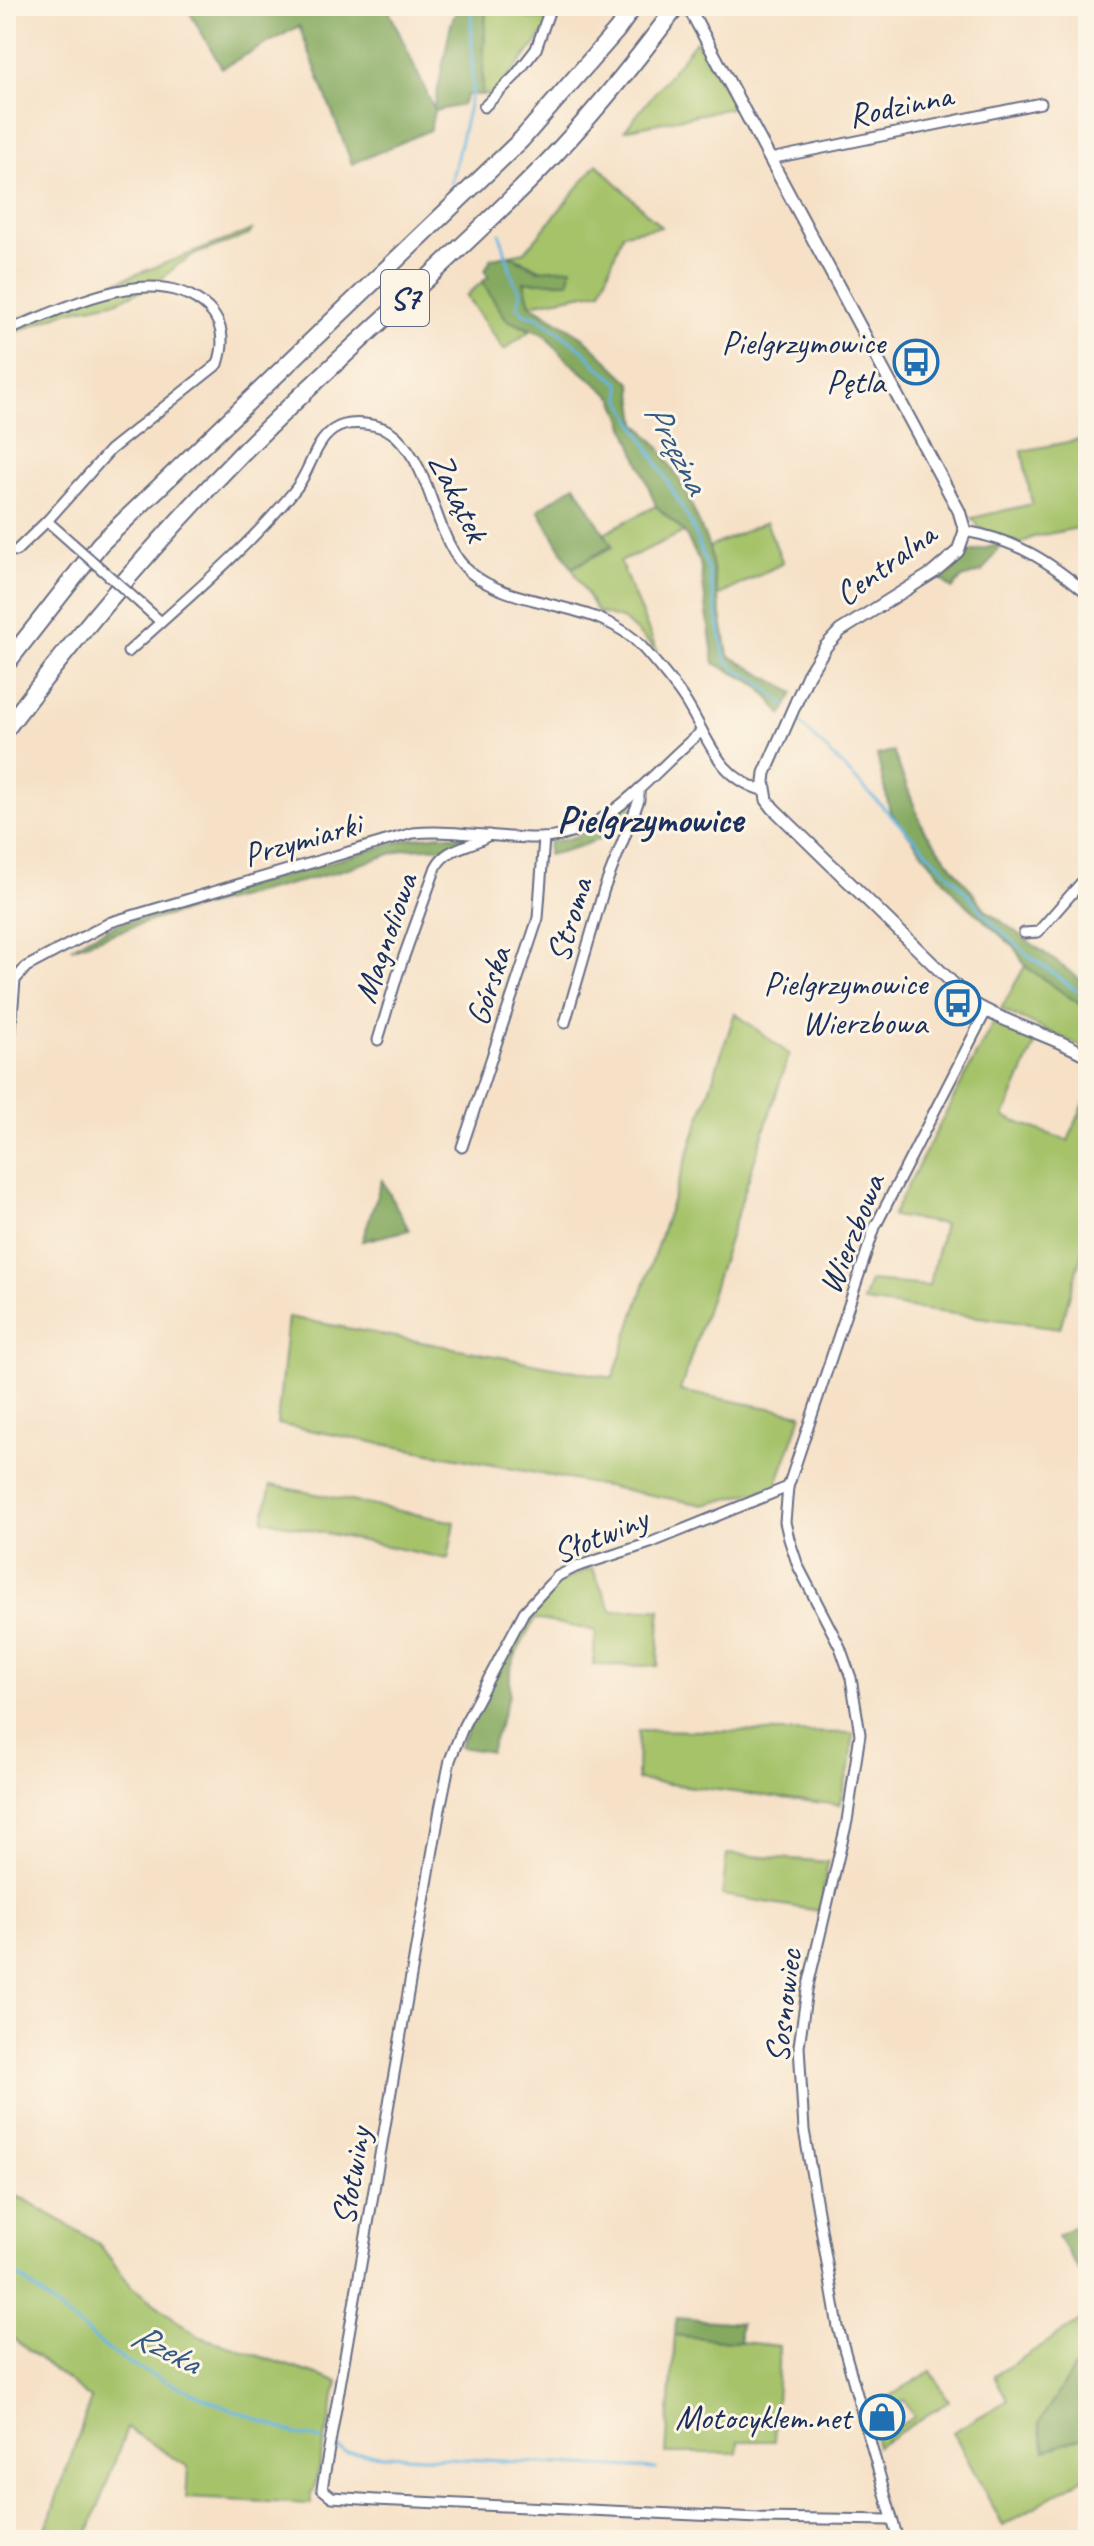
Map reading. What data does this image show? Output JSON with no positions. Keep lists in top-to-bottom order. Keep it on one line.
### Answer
{"streets":{"highway":["S7"],"street":["Rodzinna","Zakątek","Centralna","Przymiarki","Stroma","Magnoliowa","Górska","Wierzbowa","Słotwiny","Sosnowiec"]},"crossings":[["Rodzinna","Centralna"],["Zakątek","Centralna"],["Zakątek","Przymiarki"],["Przymiarki","Stroma"],["Przymiarki","Magnoliowa"],["Przymiarki","Górska"],["Wierzbowa","Słotwiny"],["Wierzbowa","Sosnowiec"],["Słotwiny","Sosnowiec"]],"districts":["Pielgrzymowice"],"water":["Przężna","Rzeka"],"places":{"bus stop":["Pielgrzymowice Pętla","Pielgrzymowice Wierzbowa"],"shop":["Motocyklem.net"]}}
